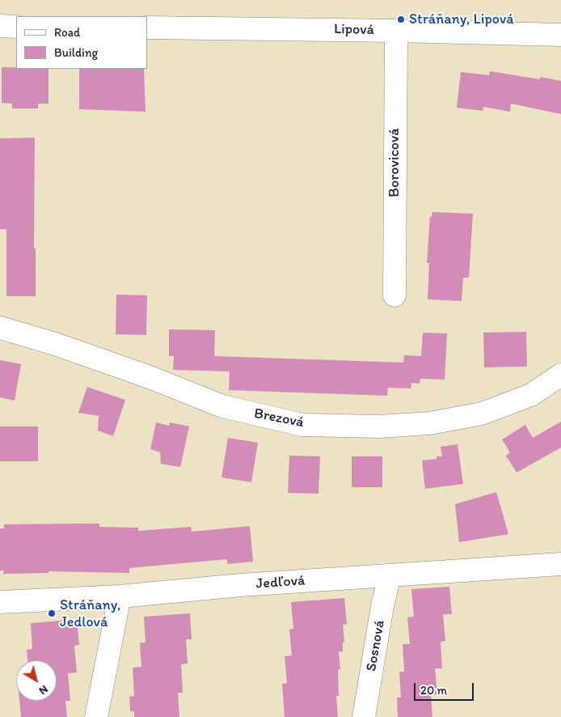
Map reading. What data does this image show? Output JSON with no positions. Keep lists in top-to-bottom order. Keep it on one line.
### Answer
{"streets":{"street":["Lipová","Borovicová","Brezová","Jedľová","Sosnová"]},"crossings":[["Lipová","Borovicová"],["Jedľová","Sosnová"]],"places":["Stráňany, Lipová","Stráňany, Jedlová"],"legend":["Road","Building"],"scale_bar":"20 m","north":"bottom right"}
